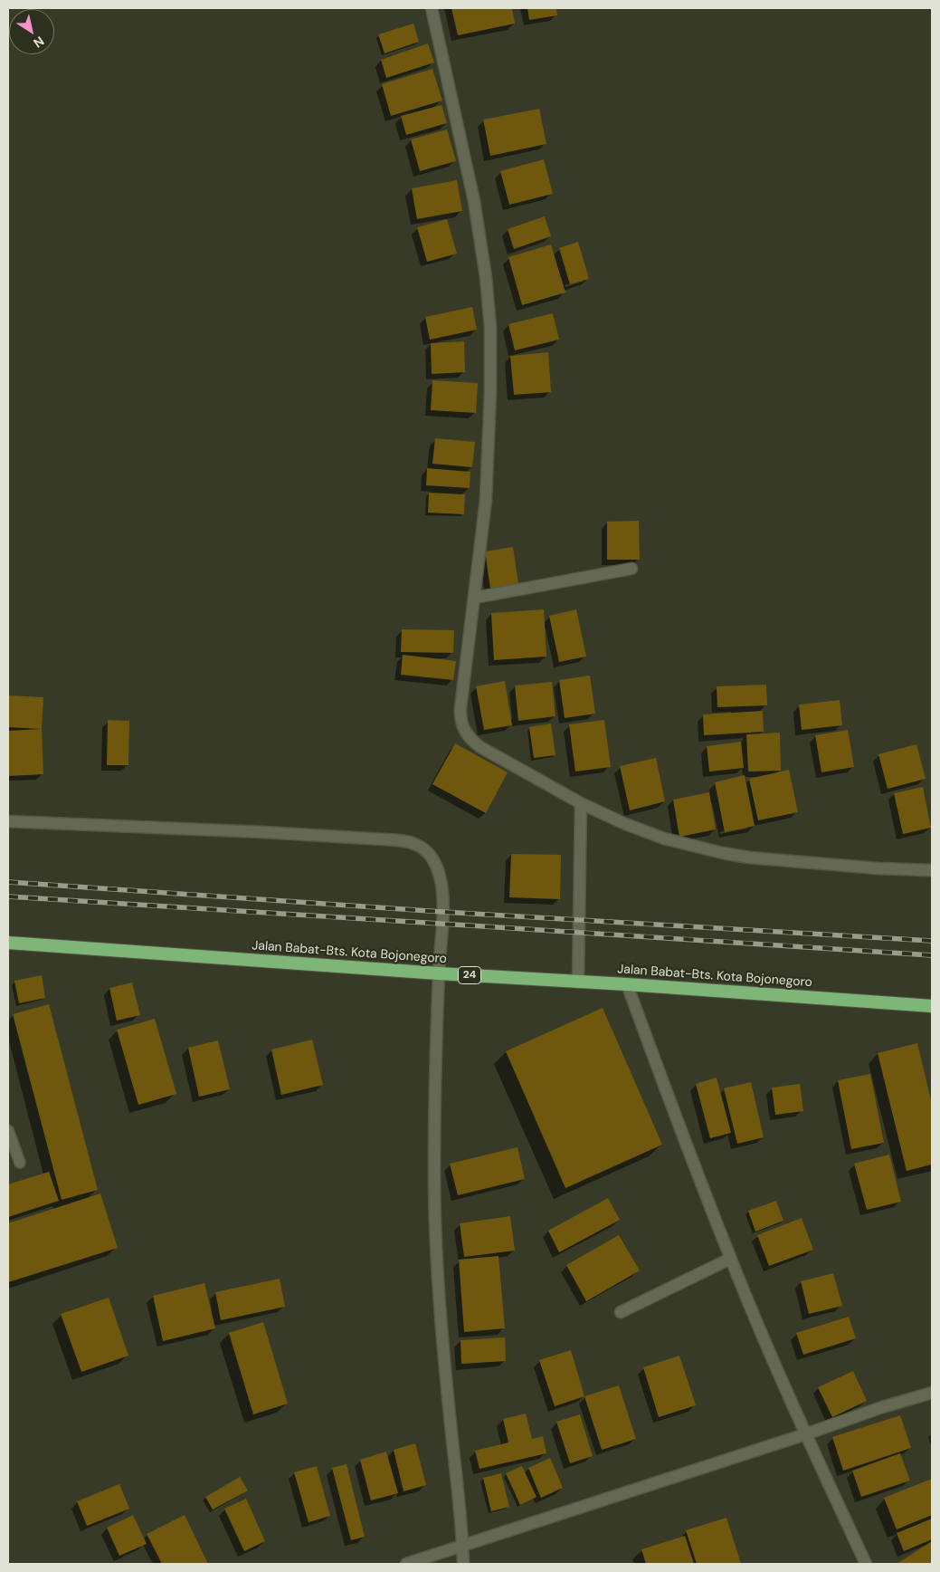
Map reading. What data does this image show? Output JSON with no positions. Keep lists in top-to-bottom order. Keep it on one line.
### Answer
{"streets":{"highway":["Jalan Babat-Bts. Kota Bojonegoro","24"]},"north":"bottom right"}
